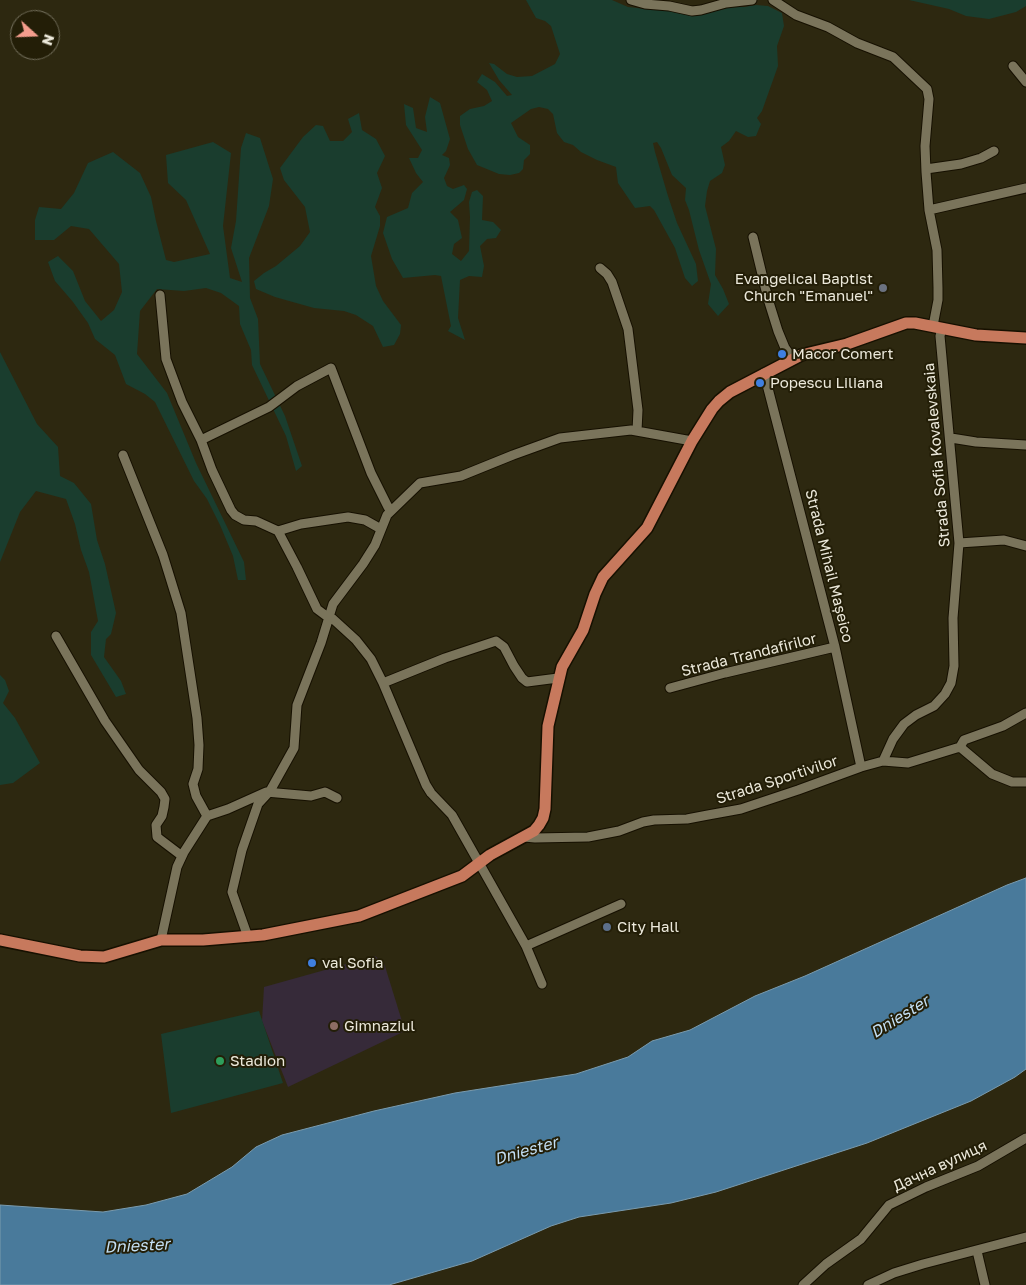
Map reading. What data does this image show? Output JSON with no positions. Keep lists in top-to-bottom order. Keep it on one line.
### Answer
{"streets":{"street":["Strada Sofia Kovalevskaia","Strada Mihail Mașeico","Strada Trandafirilor","Strada Sportivilor","Дачна вулиця"]},"crossings":[["Strada Sofia Kovalevskaia","Strada Sportivilor"],["Strada Mihail Mașeico","Strada Trandafirilor"],["Strada Mihail Mașeico","Strada Sportivilor"]],"water":["Dniester"],"places":["Evangelical Baptist Church \"Emanuel\"","Macor Comert","Popescu Liliana","City Hall","val Sofia","Gimnaziul","Stadion"],"north":"right"}
